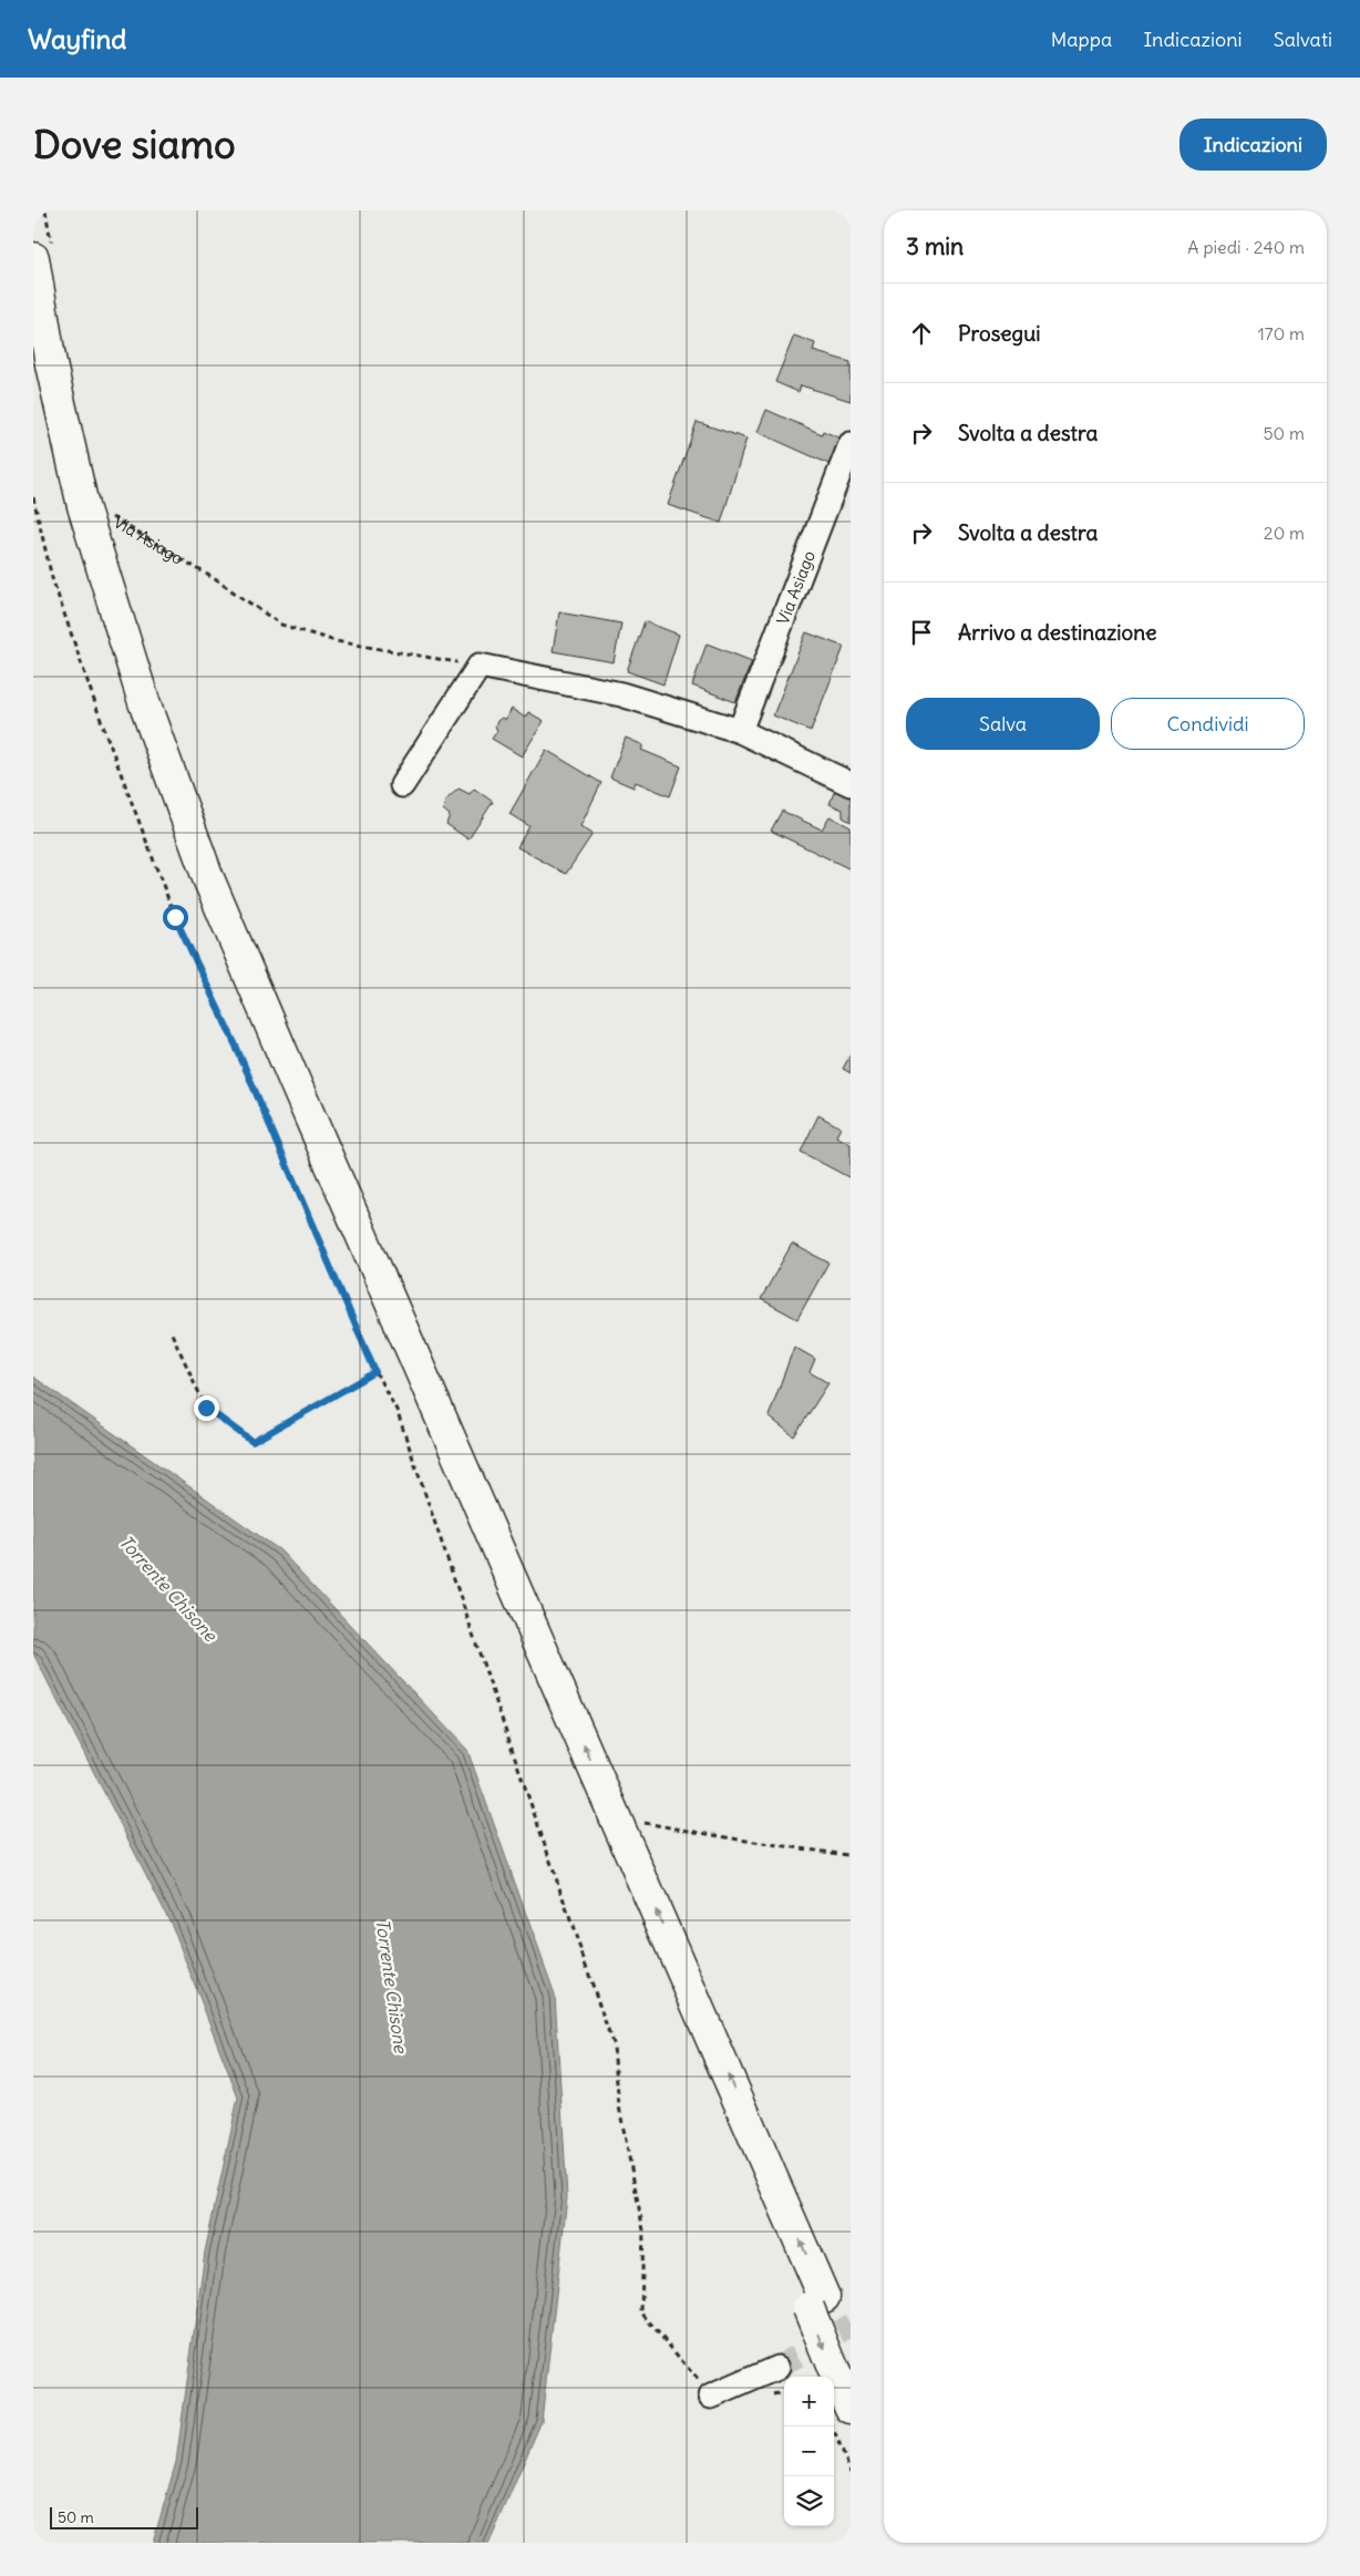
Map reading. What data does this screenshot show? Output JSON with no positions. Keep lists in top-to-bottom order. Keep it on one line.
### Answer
{"streets":{"street":["Via Asiago"]},"water":["Torrente Chisone"],"scale_bar":"50 m","page":{"header":"Wayfind","nav":["Mappa","Indicazioni","Salvati"],"buttons":["Indicazioni",["Salva","Condividi"]],"title":"Dove siamo","heading":["3 min","A piedi · 240 m"],"list":[["Prosegui","170 m"],["Svolta a destra","50 m"],["Svolta a destra","20 m"],"Arrivo a destinazione"],"map_buttons":["+","−"],"scale":"50 m"}}
